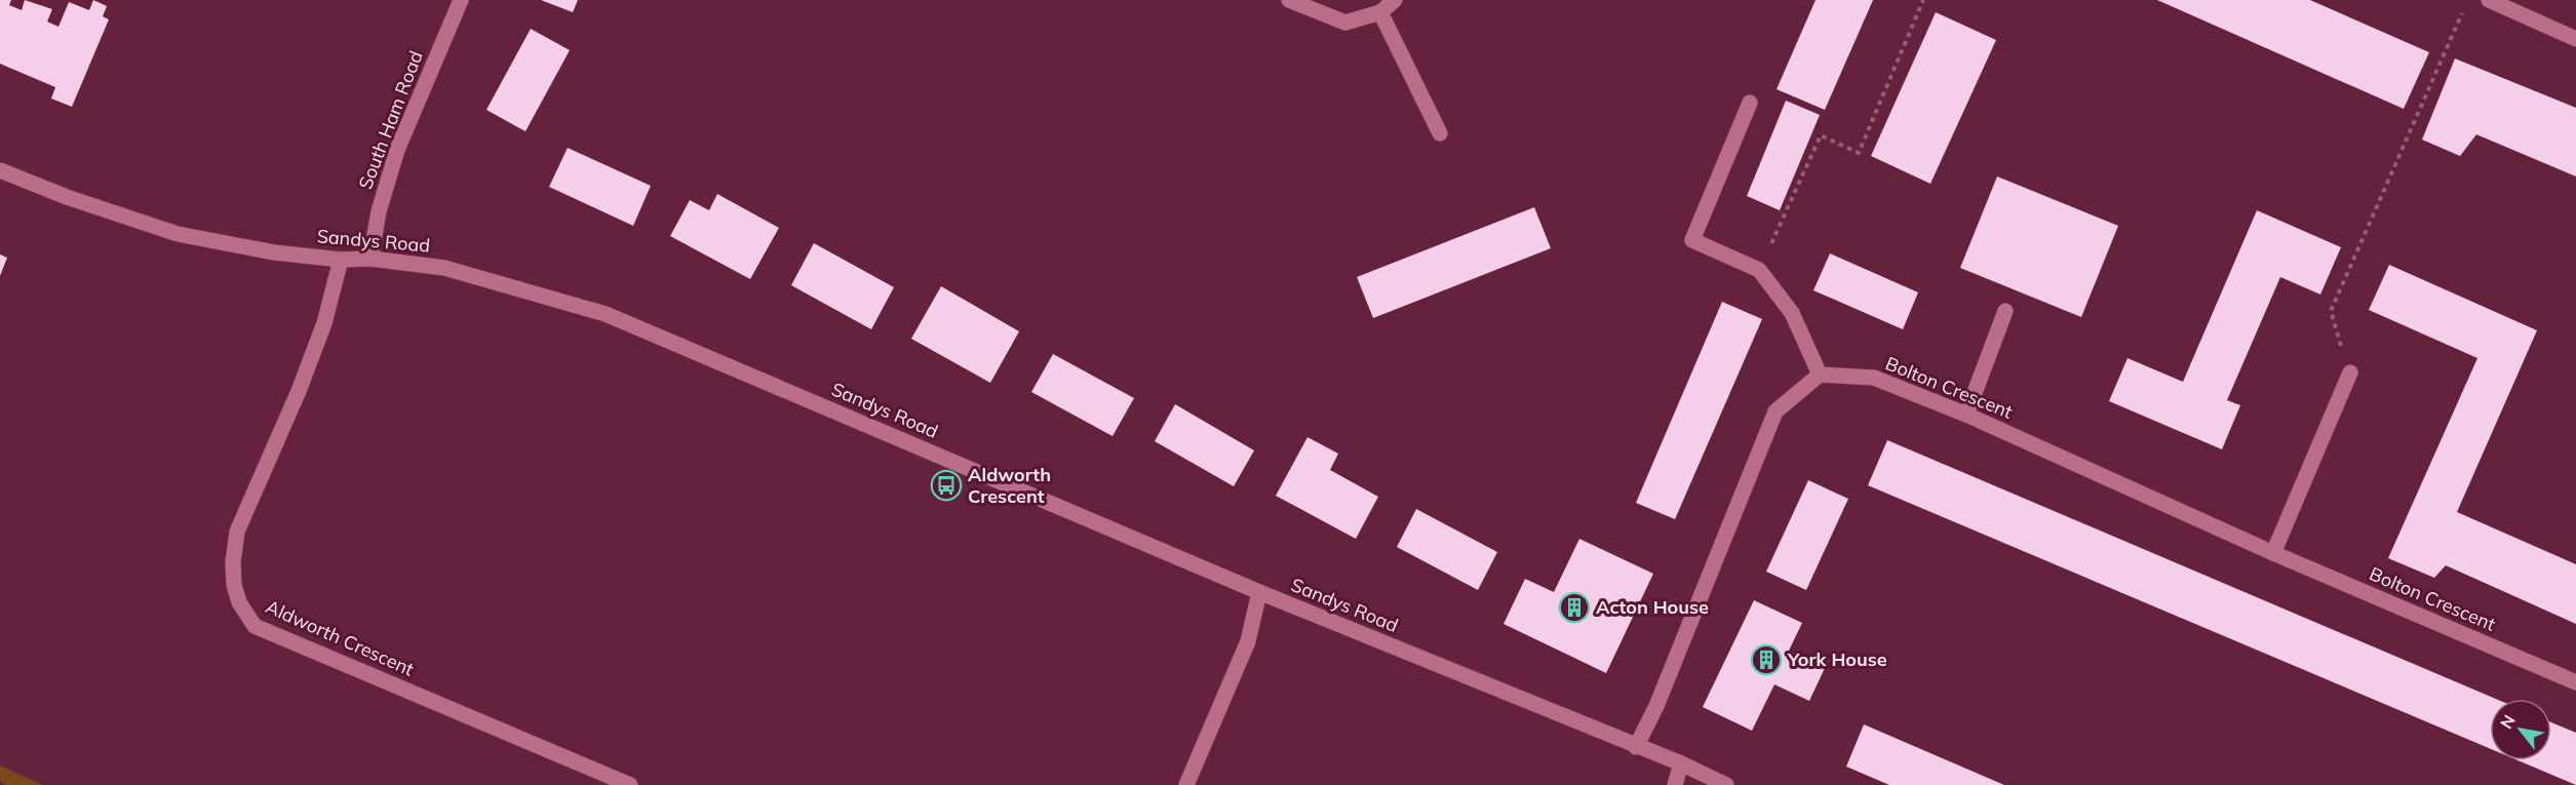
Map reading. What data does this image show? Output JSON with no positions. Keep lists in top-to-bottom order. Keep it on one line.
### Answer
{"streets":{"street":["South Ham Road","Sandys Road","Bolton Crescent","Aldworth Crescent"]},"crossings":[["South Ham Road","Sandys Road"],["Sandys Road","Aldworth Crescent"]],"places":{"bus stop":["Aldworth Crescent"],"building":["Acton House","York House"]},"north":"top left"}
